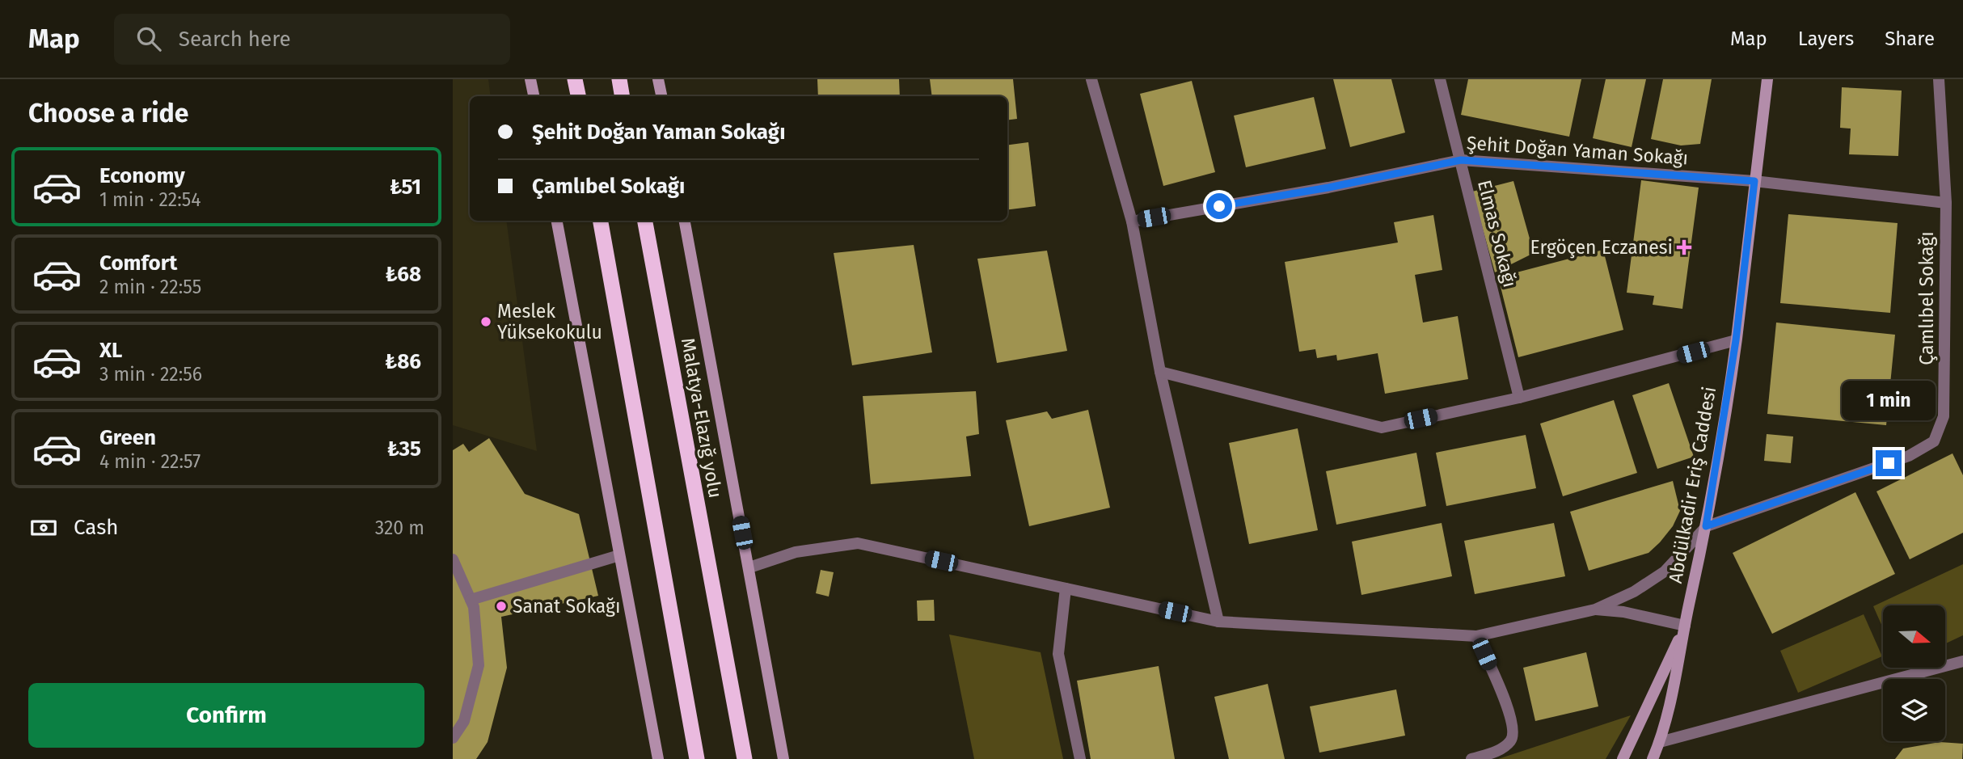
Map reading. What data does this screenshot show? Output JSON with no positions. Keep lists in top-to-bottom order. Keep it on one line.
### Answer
{"streets":{"highway":["Malatya-Elazığ yolu"],"main road":["Abdülkadir Eriş Caddesi"],"street":["Şehit Doğan Yaman Sokağı","Elmas Sokağı","Çamlıbel Sokağı"]},"crossings":[["Şehit Doğan Yaman Sokağı","Elmas Sokağı"],["Şehit Doğan Yaman Sokağı","Çamlıbel Sokağı"],["Şehit Doğan Yaman Sokağı","Abdülkadir Eriş Caddesi"],["Çamlıbel Sokağı","Abdülkadir Eriş Caddesi"]],"places":{"health":["Ergöçen Eczanesi"],"other":["Meslek Yüksekokulu","Sanat Sokağı"]},"north":"right","page":{"header":"Map","search":"Search here","nav":["Map","Layers","Share"],"heading":"Choose a ride","banner":["Şehit Doğan Yaman Sokağı","Çamlıbel Sokağı"],"list":[{"name":"Economy","note":"1 min · 22:54","value":"₺51"},{"name":"Comfort","note":"2 min · 22:55","value":"₺68"},{"name":"XL","note":"3 min · 22:56","value":"₺86"},{"name":"Green","note":"4 min · 22:57","value":"₺35"}],"bubble":"1 min","pay":["Cash","320 m"],"buttons":"Confirm"}}
